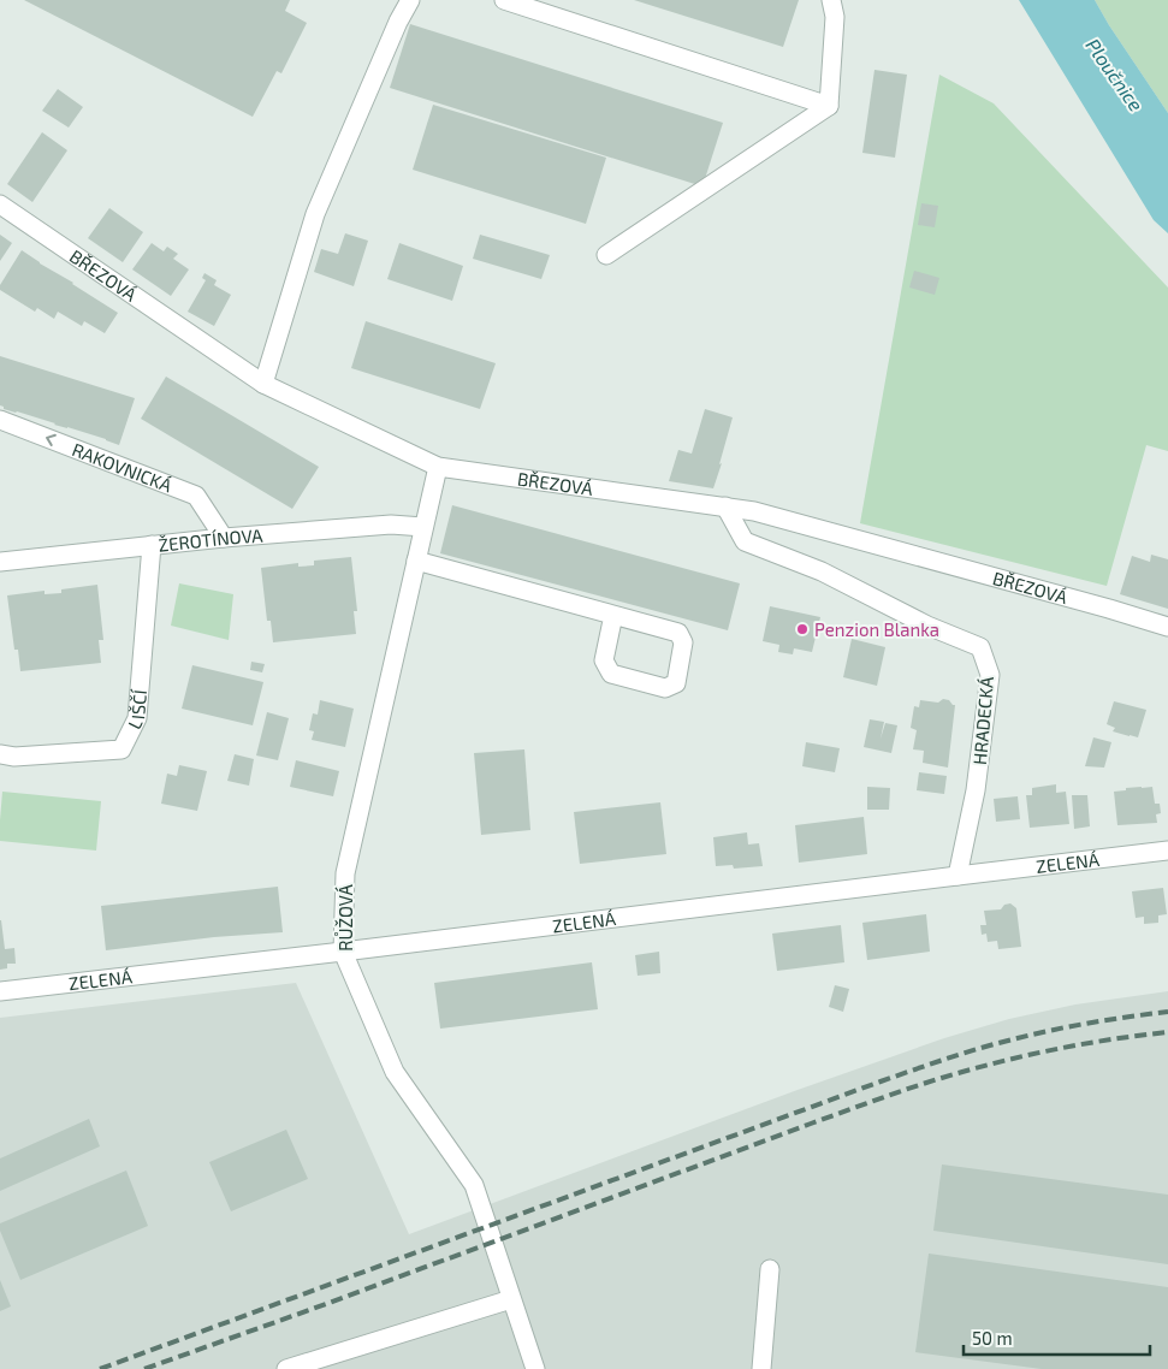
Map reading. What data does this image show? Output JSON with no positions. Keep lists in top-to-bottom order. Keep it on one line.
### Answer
{"streets":{"street":["BŘEZOVÁ","RAKOVNICKÁ","ŽEROTÍNOVA","LIŠČÍ","HRADECKÁ","ZELENÁ","RŮŽOVÁ"]},"crossings":[["BŘEZOVÁ","HRADECKÁ"],["BŘEZOVÁ","RŮŽOVÁ"],["RAKOVNICKÁ","ŽEROTÍNOVA"],["ŽEROTÍNOVA","LIŠČÍ"],["ŽEROTÍNOVA","RŮŽOVÁ"],["HRADECKÁ","ZELENÁ"],["ZELENÁ","RŮŽOVÁ"]],"one_way":["RAKOVNICKÁ"],"water":["Ploučnice"],"places":["Penzion Blanka"],"scale_bar":"50 m"}
